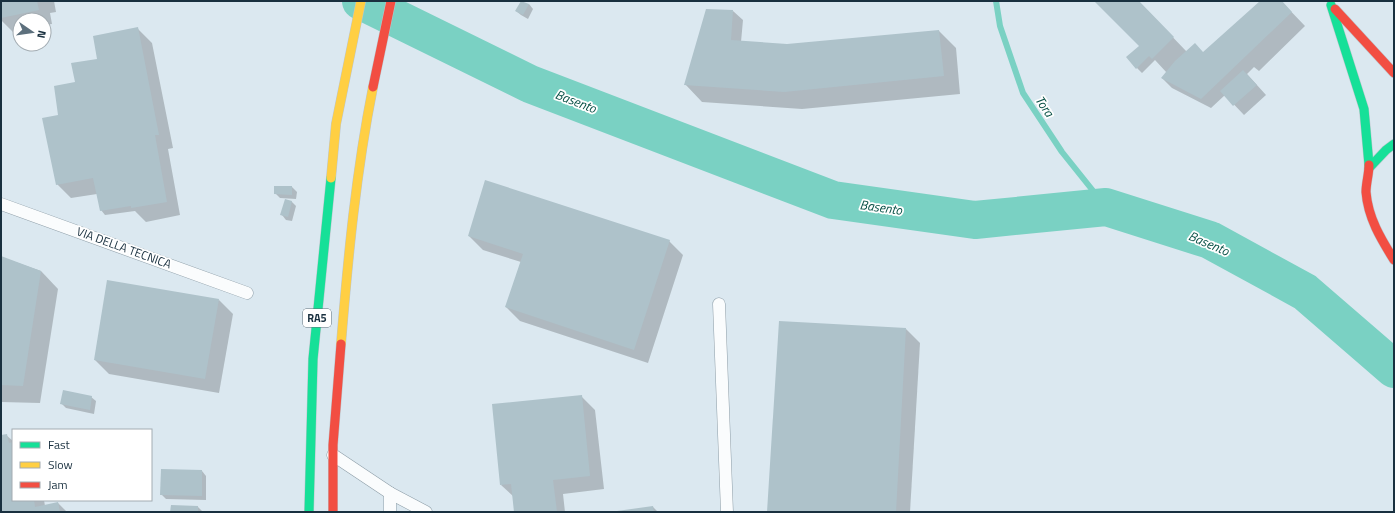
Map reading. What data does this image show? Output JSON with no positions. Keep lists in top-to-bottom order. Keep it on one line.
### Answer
{"streets":{"main road":["RA5"],"lane":["VIA DELLA TECNICA"]},"water":["Basento","Tora"],"legend":["Fast","Slow","Jam"],"north":"right"}
